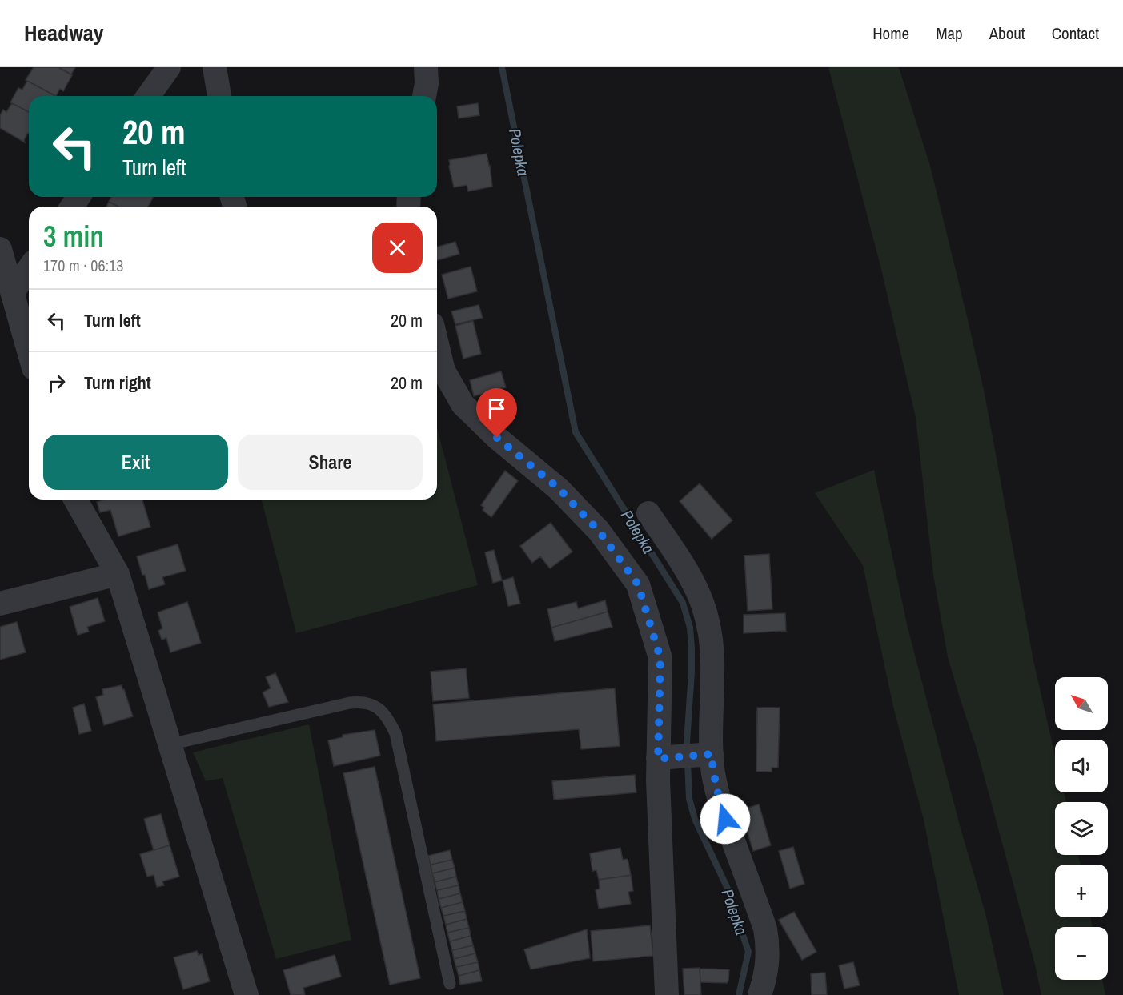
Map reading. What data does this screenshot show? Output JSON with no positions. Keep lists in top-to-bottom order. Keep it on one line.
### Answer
{"water":["Polepka"],"north":"top left","page":{"header":"Headway","nav":["Home","Map","About","Contact"],"turn":["20 m","Turn left"],"heading":["3 min","170 m · 06:13"],"list":[{"name":"Turn left","value":"20 m"},{"name":"Turn right","value":"20 m"}],"buttons":["Exit","Share"],"map_buttons":["+","−"]}}
